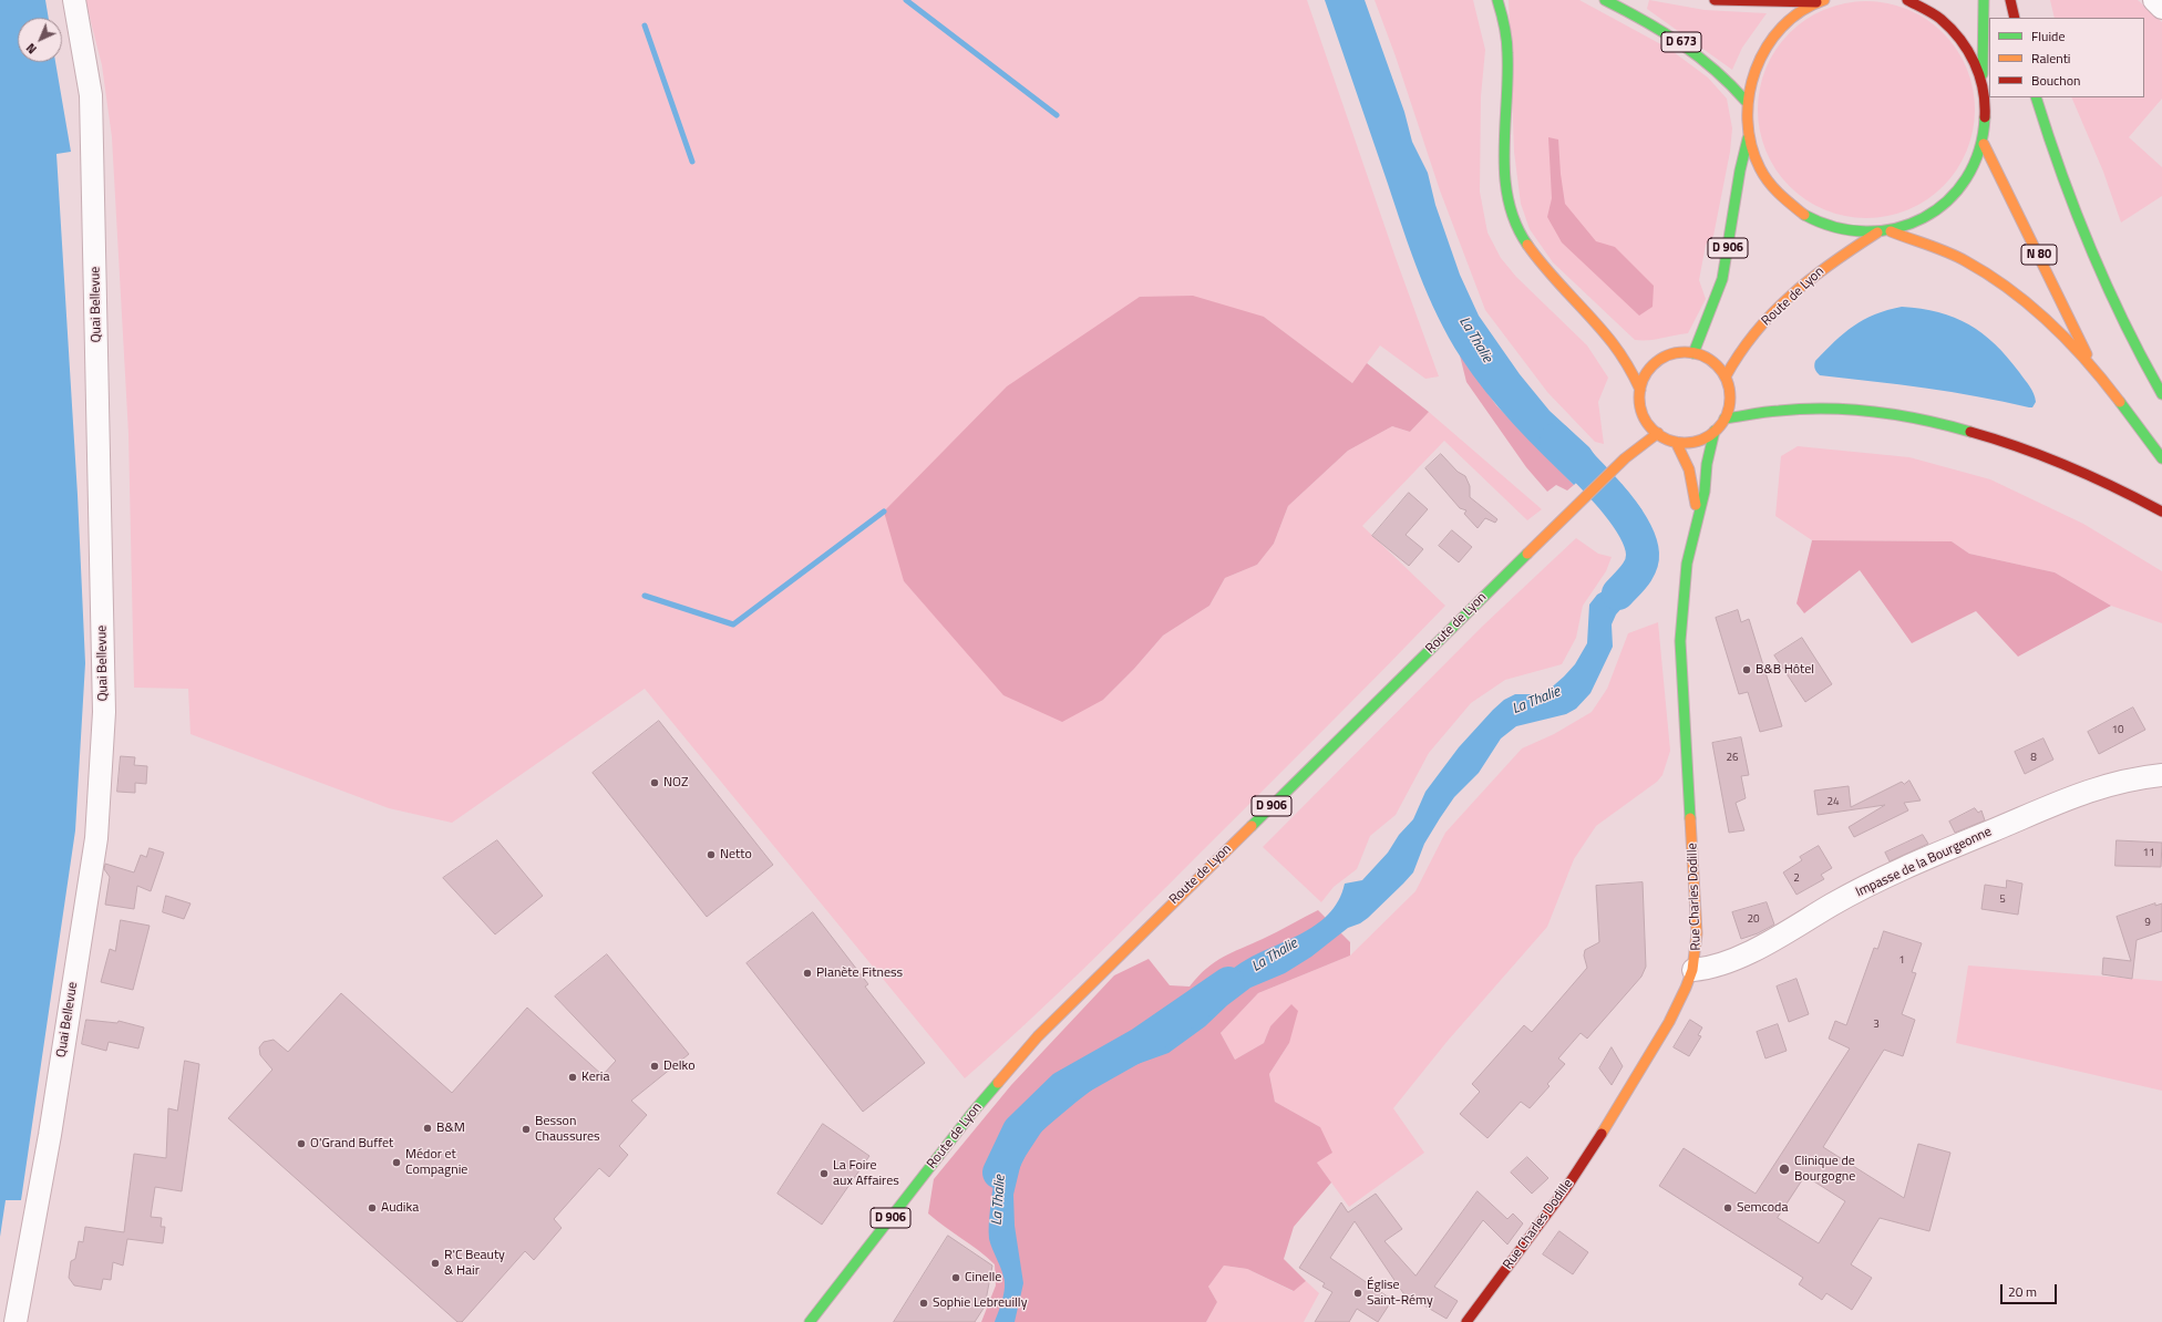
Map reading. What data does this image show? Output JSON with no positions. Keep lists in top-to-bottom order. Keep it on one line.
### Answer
{"streets":{"main road":["D 673","D 906","N 80","Route de Lyon","Rue Charles Dodille"],"street":["Quai Bellevue","Impasse de la Bourgeonne"]},"crossings":[["D 906","Route de Lyon"],["D 906","Rue Charles Dodille"],["Route de Lyon","Rue Charles Dodille"],["Impasse de la Bourgeonne","Rue Charles Dodille"]],"water":["La Thalie"],"places":["B&B Hôtel","NOZ","Netto","Planète Fitness","Delko","Keria","B&M","Besson Chaussures","O'Grand Buffet","Médor et Compagnie","Clinique de Bourgogne","La Foire aux Affaires","Audika","Semcoda","R'C Beauty & Hair","Cinelle","Église Saint-Rémy","Sophie Lebreuilly"],"house_numbers":["10","26","8","24","11","2","5","20","9","1","3"],"legend":["Fluide","Ralenti","Bouchon"],"scale_bar":"20 m","north":"bottom left"}
